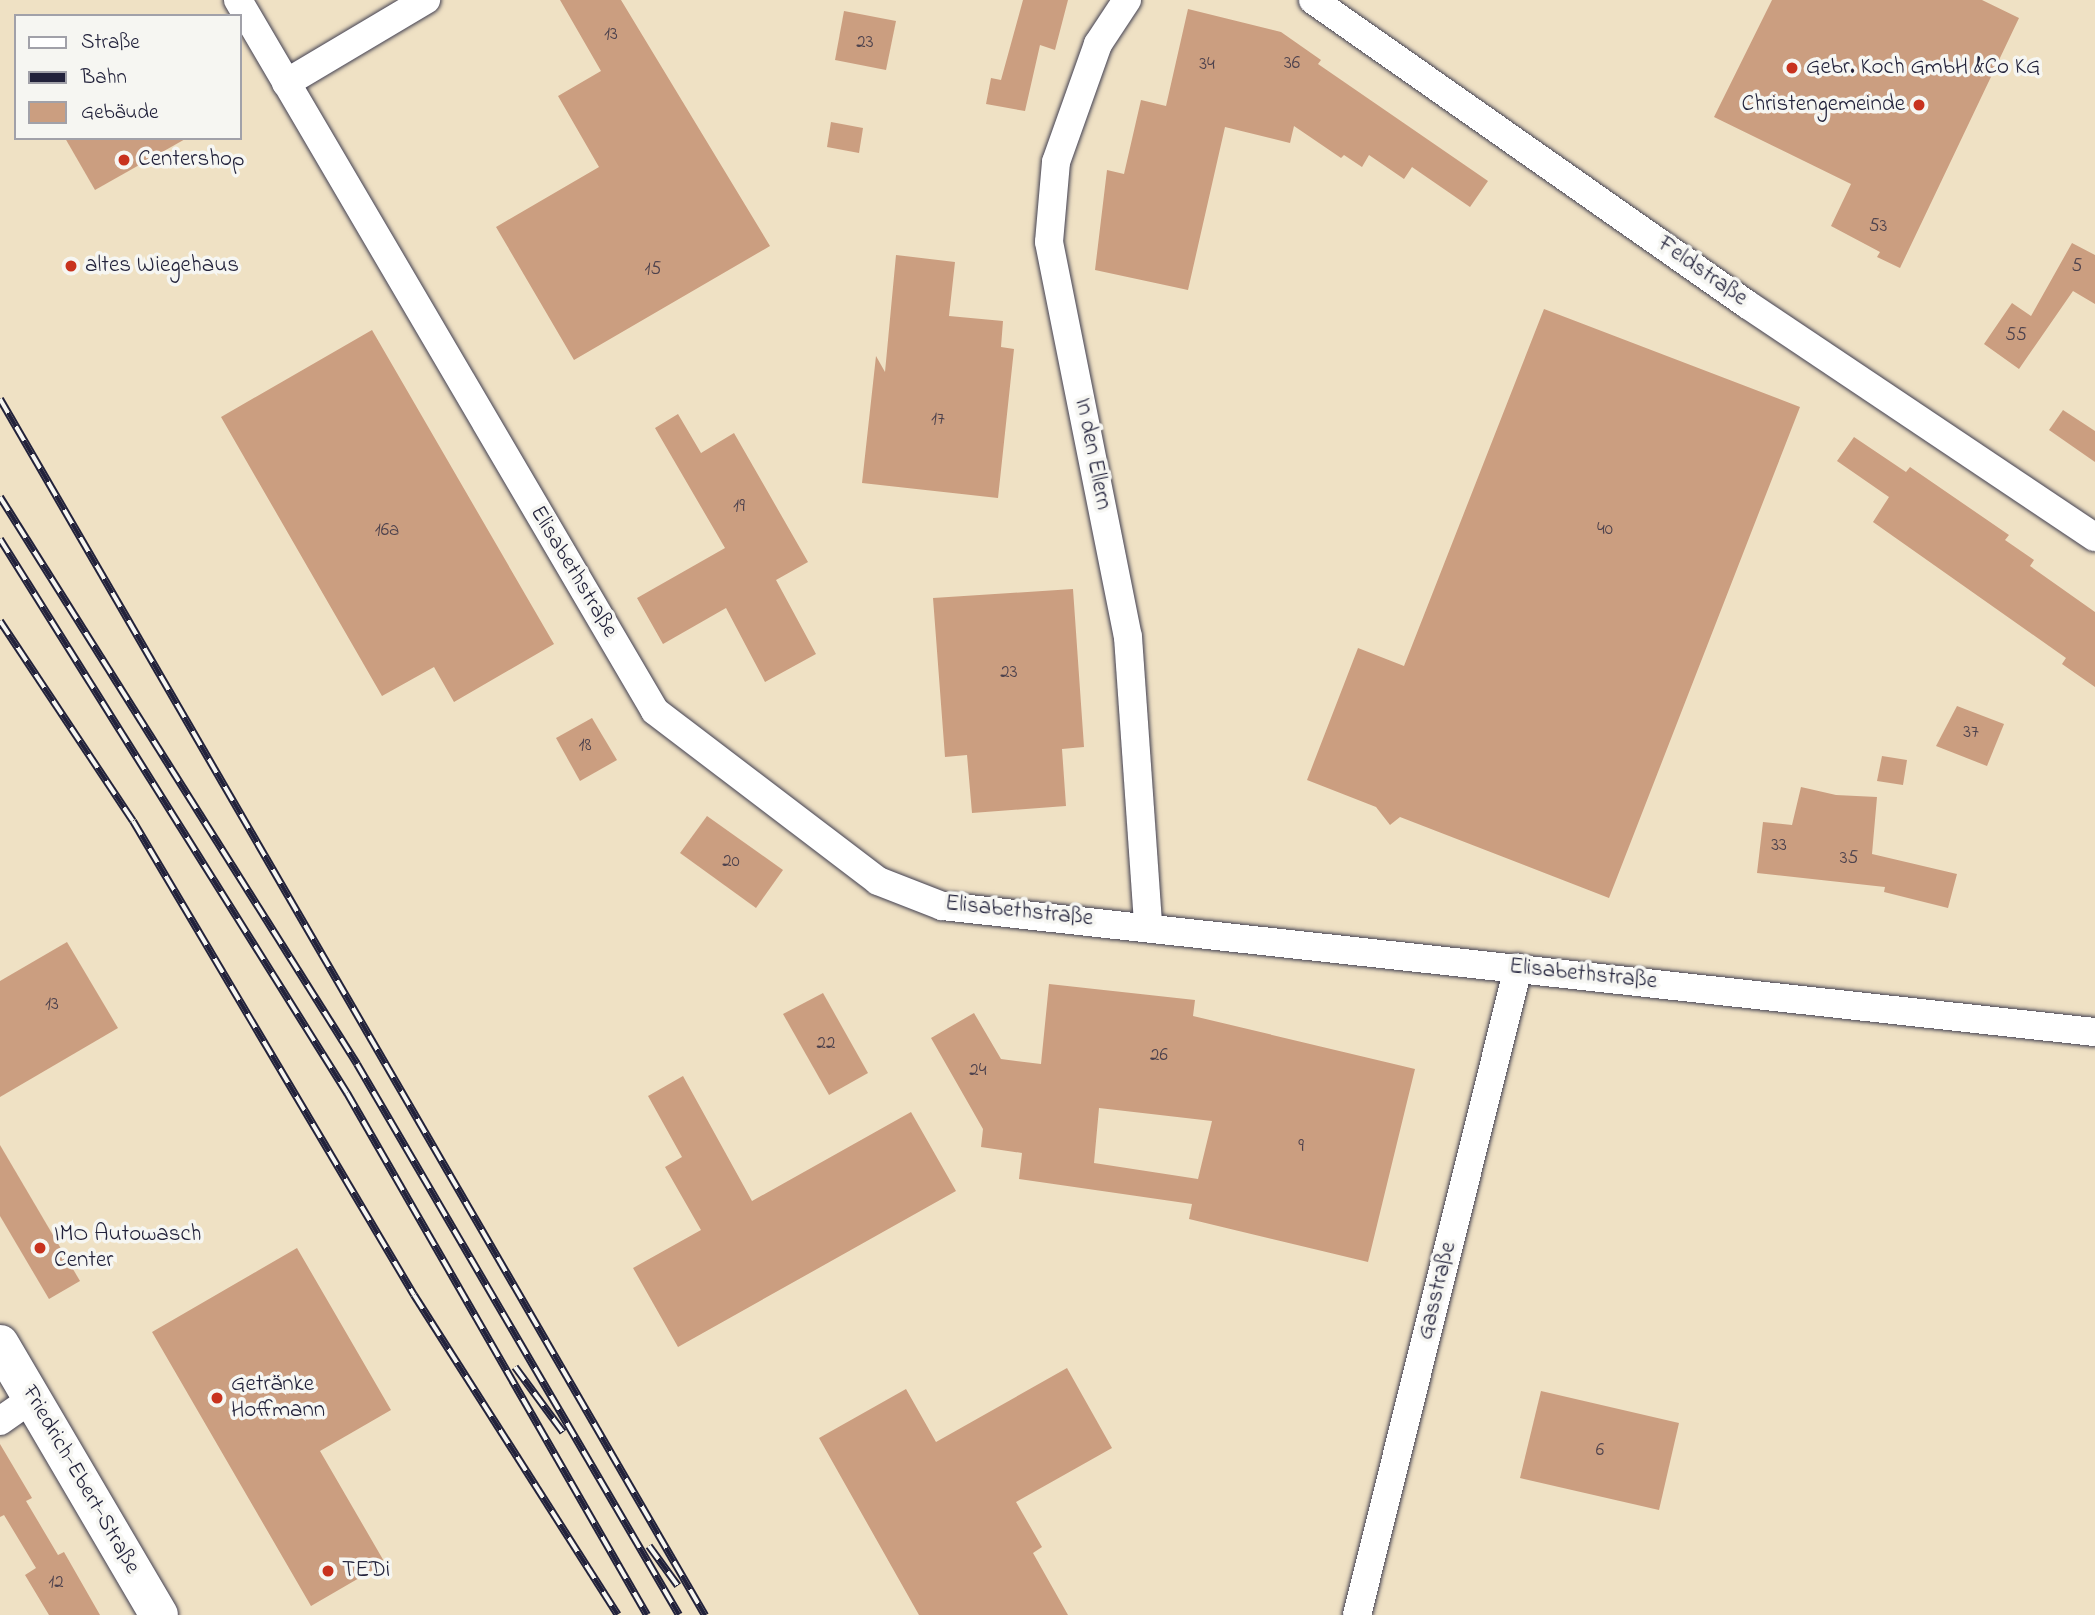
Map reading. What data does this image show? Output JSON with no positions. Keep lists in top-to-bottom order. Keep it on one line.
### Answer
{"streets":{"main road":["Friedrich-Ebert-Straße"],"street":["Feldstraße","In den Ellern","Elisabethstraße","Gasstraße"]},"crossings":[["In den Ellern","Elisabethstraße"],["Elisabethstraße","Gasstraße"]],"places":["Gebr. Koch GmbH &Co KG","Christengemeinde","Centershop","altes Wiegehaus","IMO Autowasch Center","Getränke Hoffmann","TEDi"],"house_numbers":["13","23","36","34","53","5","15","55","17","19","40","16a","23","37","18","33","35","20","13","22","26","24","9","6","12"],"legend":["Straße","Bahn","Gebäude"]}
